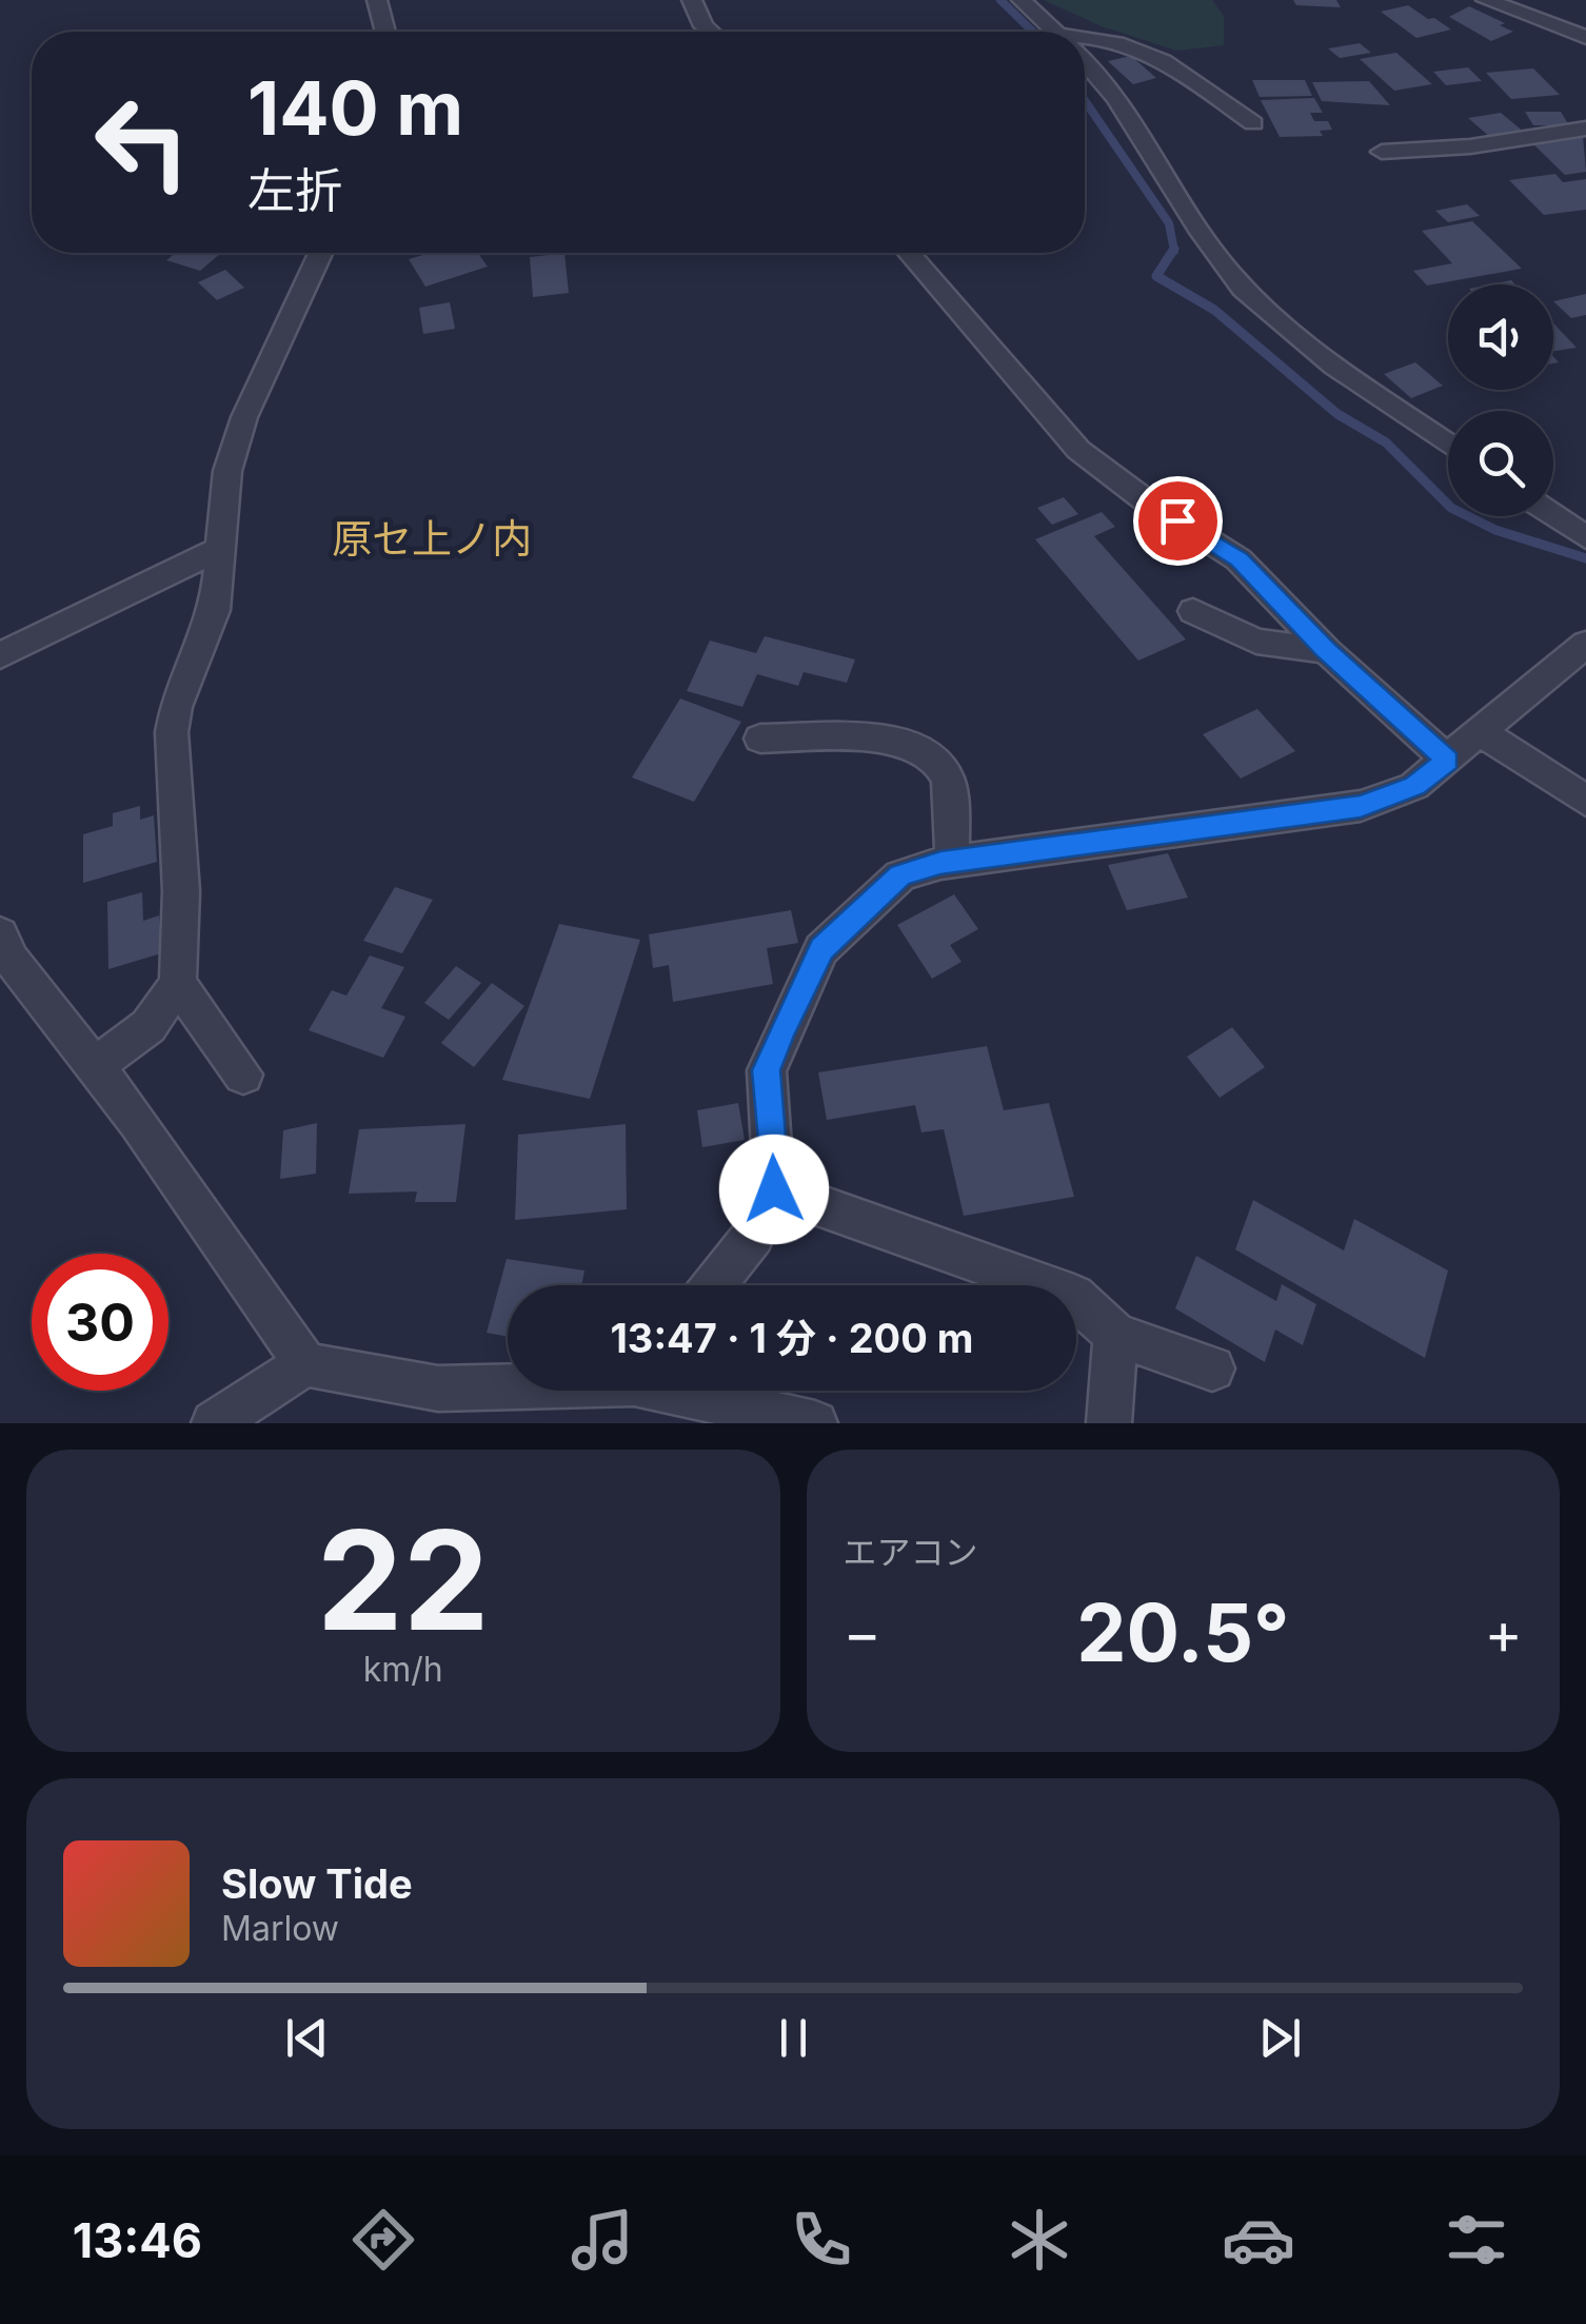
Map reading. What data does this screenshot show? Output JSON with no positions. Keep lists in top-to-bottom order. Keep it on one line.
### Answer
{"districts":["原セ上ノ内"],"page":{"turn":["140 m","左折"],"limit":"30","trip":"13:47 · 1 分 · 200 m","tile":[["22","km/h"],"エアコン"],"heat":["−","20.5°","+"],"song":["Slow Tide","Marlow"],"tabs":"13:46"}}
